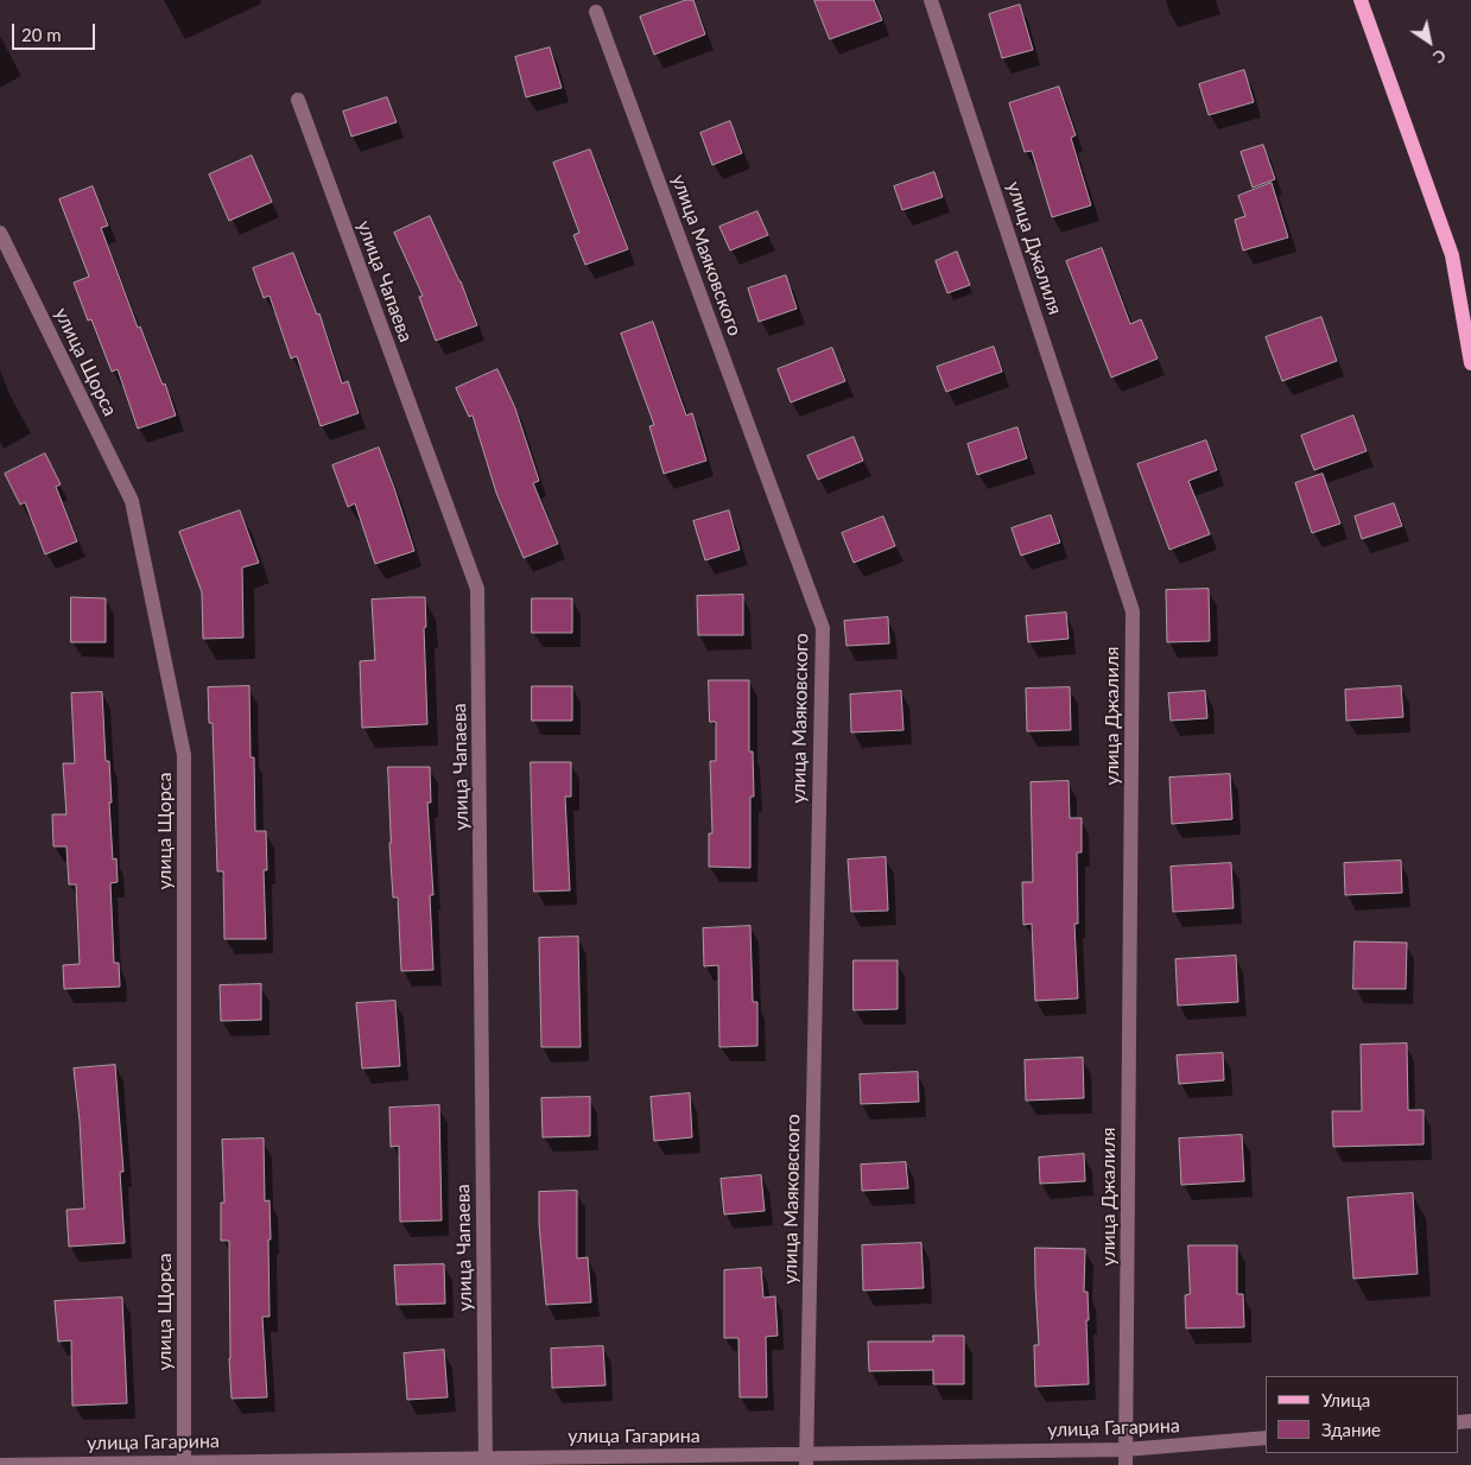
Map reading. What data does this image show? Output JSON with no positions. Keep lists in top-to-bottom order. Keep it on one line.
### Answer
{"streets":{"street":["улица Джалиля","улица Маяковского","улица Чапаева","улица Щорса","улица Гагарина"]},"crossings":[["улица Джалиля","улица Гагарина"],["улица Маяковского","улица Гагарина"],["улица Чапаева","улица Гагарина"],["улица Щорса","улица Гагарина"]],"legend":["Улица","Здание"],"scale_bar":"20 m","north":"bottom right"}
